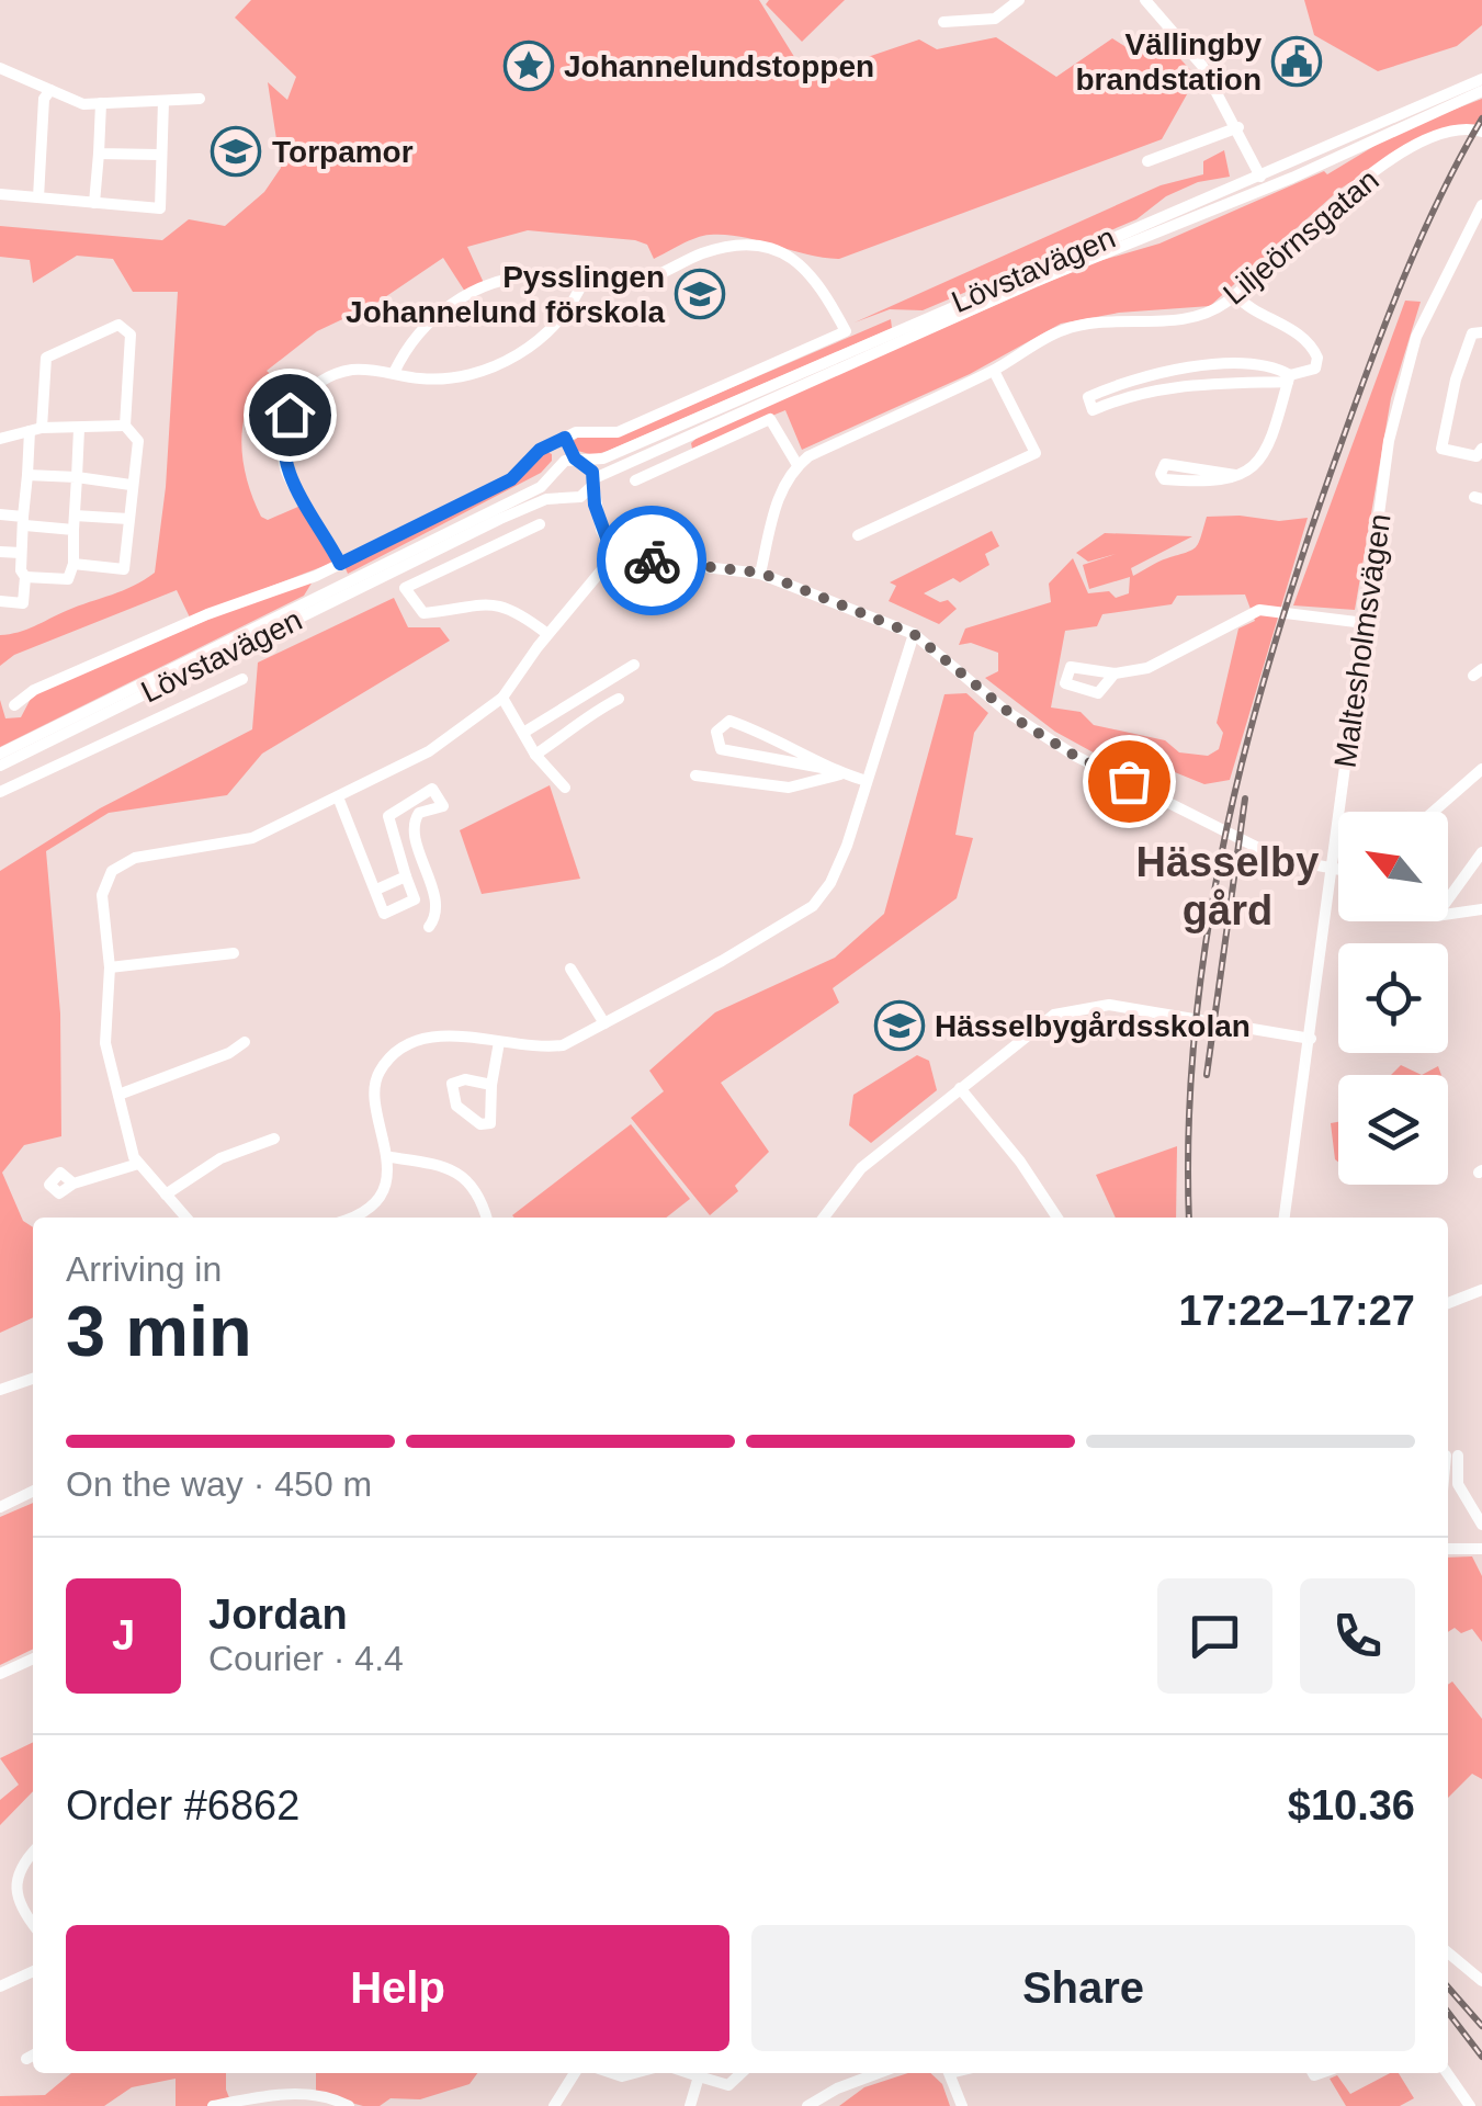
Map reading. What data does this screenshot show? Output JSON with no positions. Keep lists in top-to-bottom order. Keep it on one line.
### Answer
{"streets":{"street":["Liljeörnsgatan","Lövstavägen","Maltesholmsvägen"]},"districts":["Hässelby gård"],"places":{"public building":["Vällingby brandstation"],"place":["Johannelundstoppen"],"school or university":["Torpamor","Pysslingen Johannelund förskola","Hässelbygårdsskolan"]},"north":"top left","page":{"heading":["3 min","Arriving in","17:22–17:27"],"panel":["Jordan","Courier · 4.4","Order #6862","$10.36"],"bar":"On the way · 450 m","round":"J","buttons":["Help","Share"]}}
